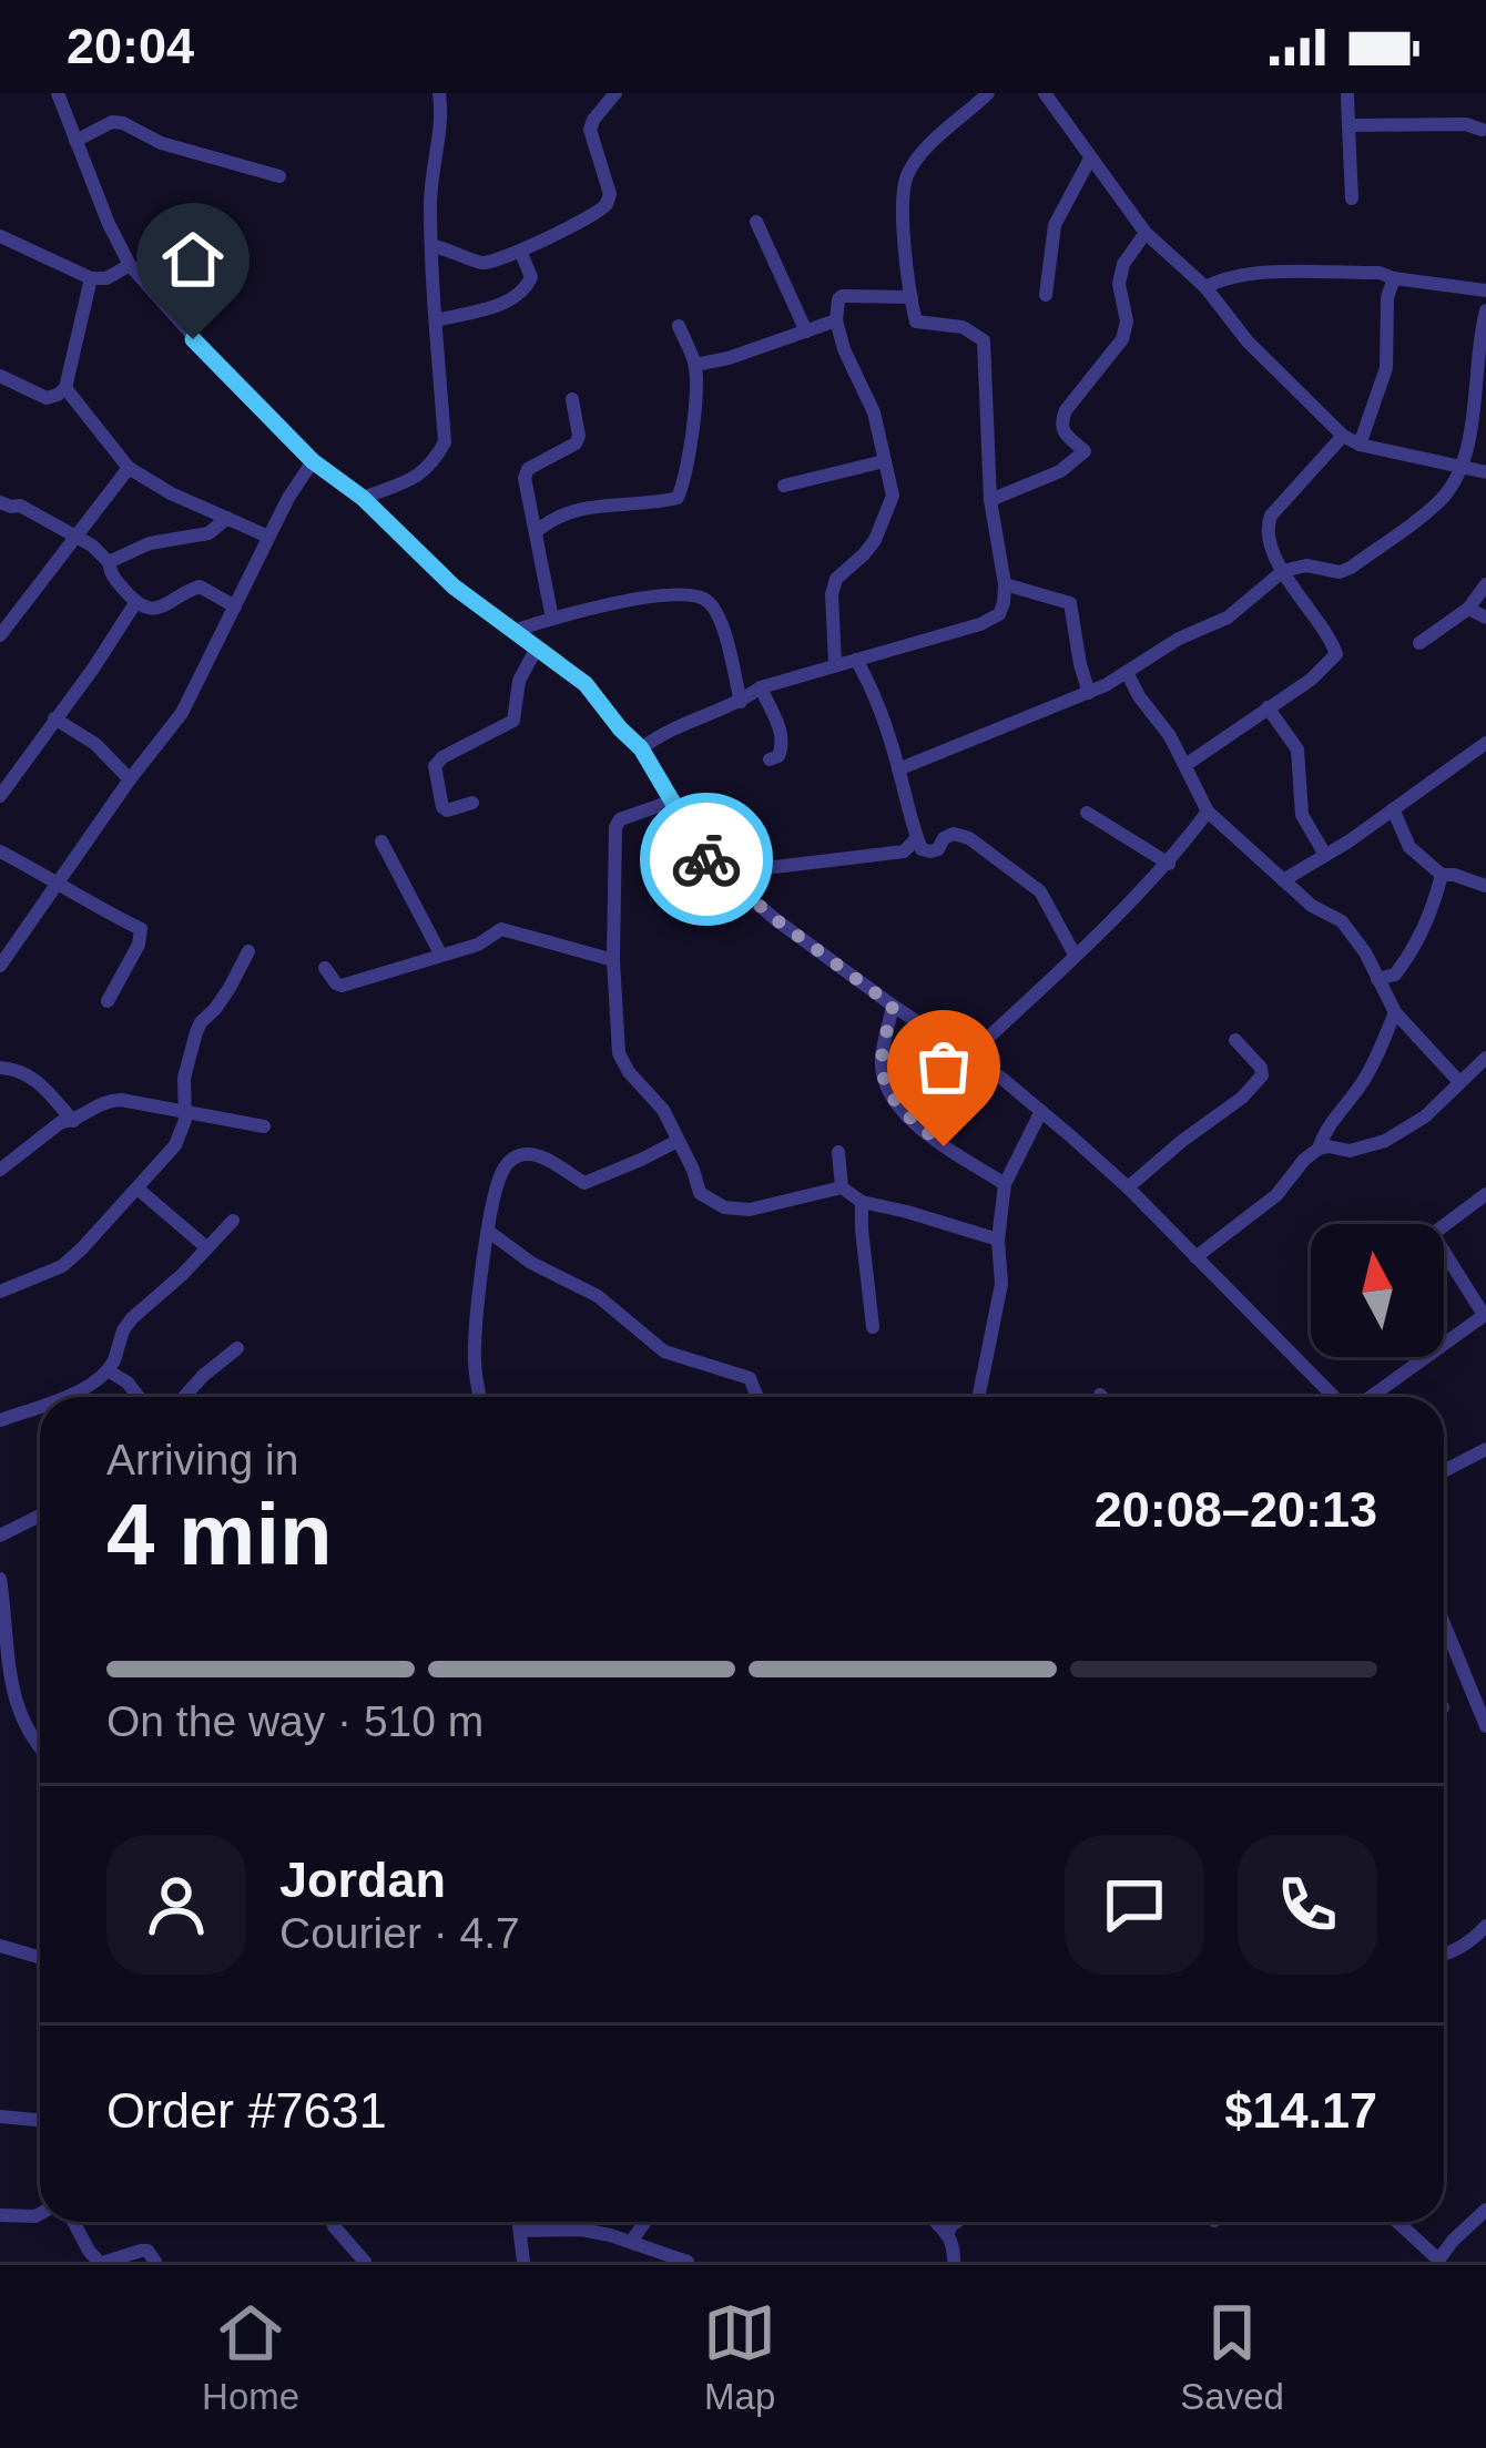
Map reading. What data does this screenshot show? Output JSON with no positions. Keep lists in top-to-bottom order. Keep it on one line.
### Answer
{"north":"top","page":{"status":"20:04","heading":["4 min","Arriving in","20:08–20:13"],"panel":["Jordan","Courier · 4.7","Order #7631","$14.17"],"bar":"On the way · 510 m","tabs":["Home","Map","Saved"]}}
